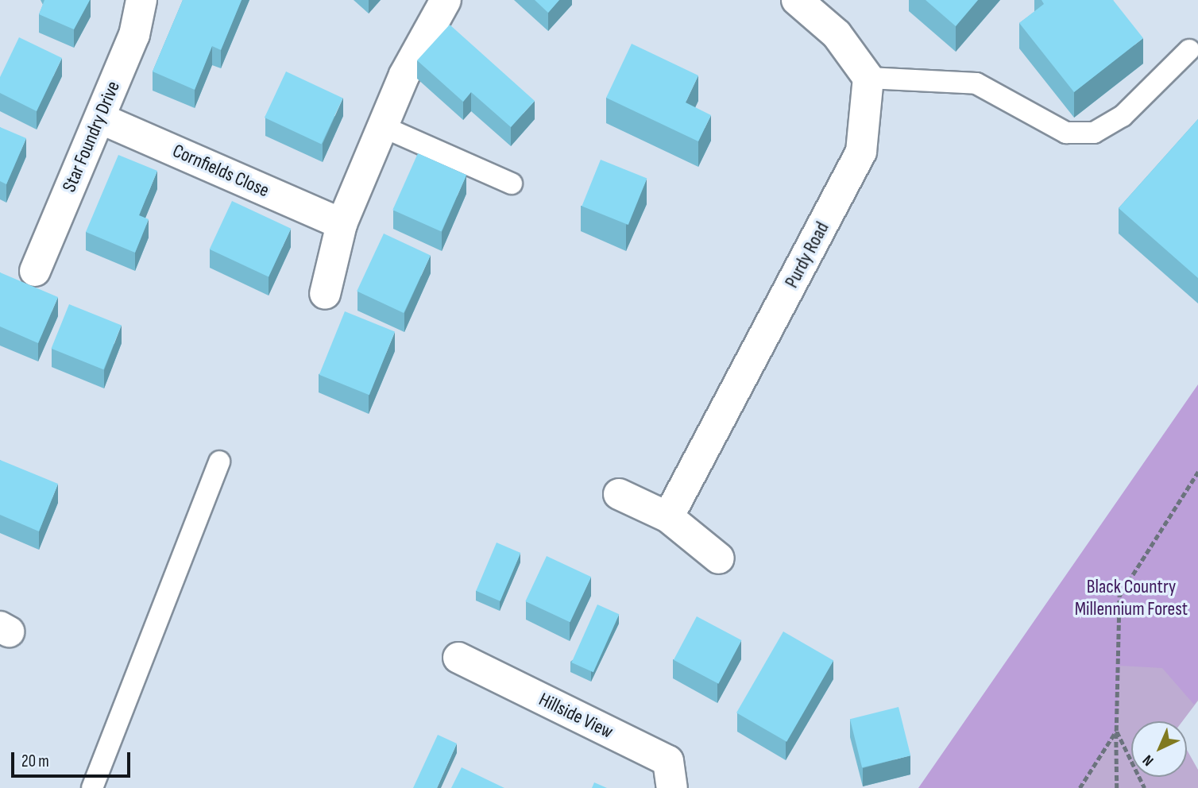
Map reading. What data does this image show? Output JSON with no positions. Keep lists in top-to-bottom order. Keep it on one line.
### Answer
{"streets":{"street":["Star Foundry Drive","Cornfields Close","Purdy Road","Hillside View"]},"crossings":[["Star Foundry Drive","Cornfields Close"]],"parks":["Black Country Millennium Forest"],"scale_bar":"20 m","north":"bottom left"}
